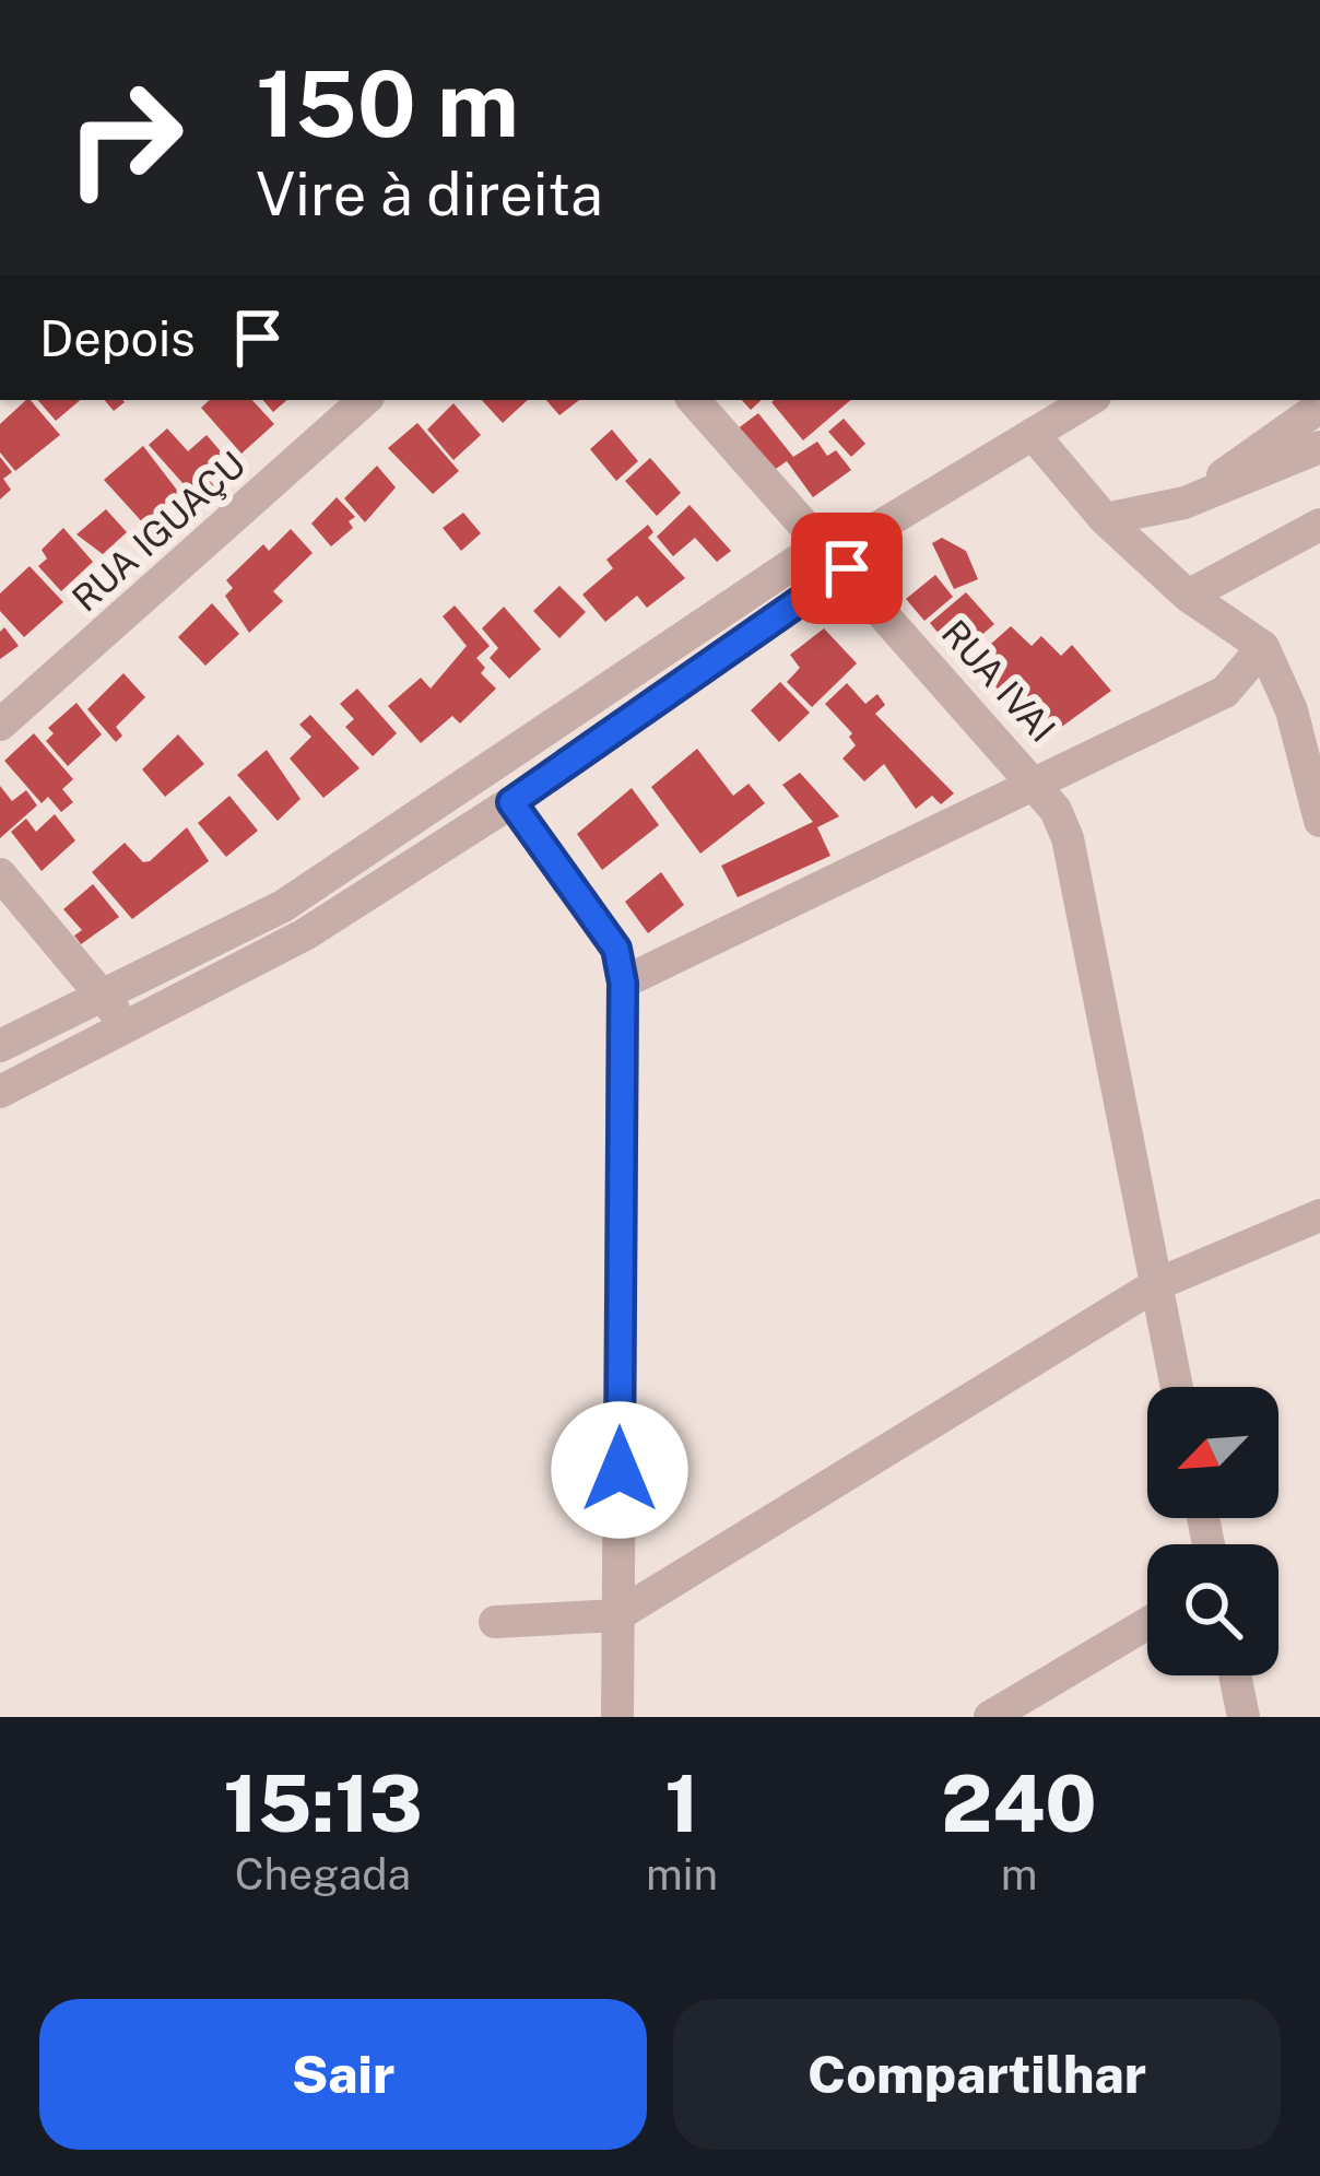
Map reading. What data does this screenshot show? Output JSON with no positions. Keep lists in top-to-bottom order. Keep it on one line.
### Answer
{"streets":{"street":["RUA IGUAÇU","RUA IVAI"]},"north":"bottom left","page":{"turn":["150 m","Vire à direita"],"then":"Depois","eta":["15:13","Chegada","1","min","240","m"],"buttons":["Sair","Compartilhar"]}}
